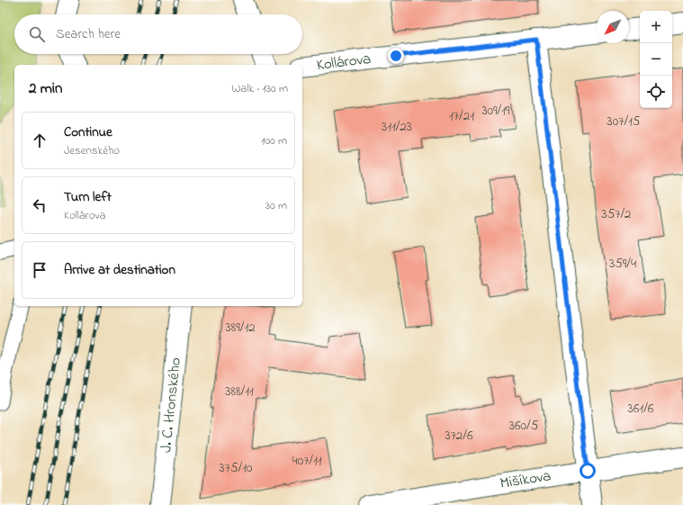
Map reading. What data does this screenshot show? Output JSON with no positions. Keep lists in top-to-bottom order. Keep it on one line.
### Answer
{"streets":{"street":["Kollárova","J. C. Hronského","Mišíkova"]},"house_numbers":["309/19","17/21","307/15","311/23","357/2","359/4","389/12","388/11","361/6","360/5","372/6","407/11","375/10"],"north":"bottom left","page":{"map_buttons":["+","−"],"search":"Search here","heading":["2 min","Walk · 130 m"],"list":[["Continue","Jesenského","100 m"],["Turn left","Kollárova","30 m"],"Arrive at destination"]}}
